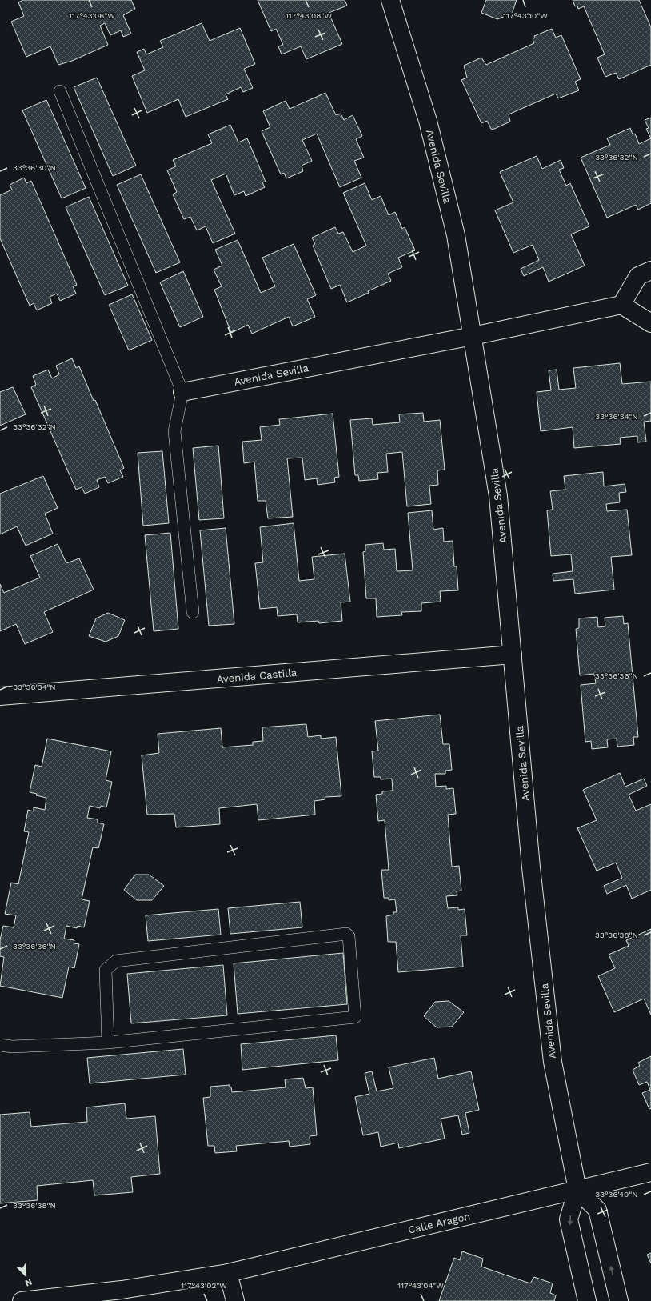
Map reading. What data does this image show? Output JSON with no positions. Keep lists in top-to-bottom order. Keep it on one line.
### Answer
{"streets":{"street":["Avenida Sevilla","Avenida Castilla","Calle Aragon"]},"crossings":[["Avenida Sevilla","Avenida Castilla"],["Avenida Sevilla","Calle Aragon"]],"north":"bottom right","coordinates":["117°43'06\"W","117°43'08\"W","117°43'10\"W","33°36'32\"N","33°36'30\"N","33°36'34\"N","33°36'36\"N","33°36'38\"N","33°36'40\"N","117°43'02\"W","117°43'04\"W"]}
